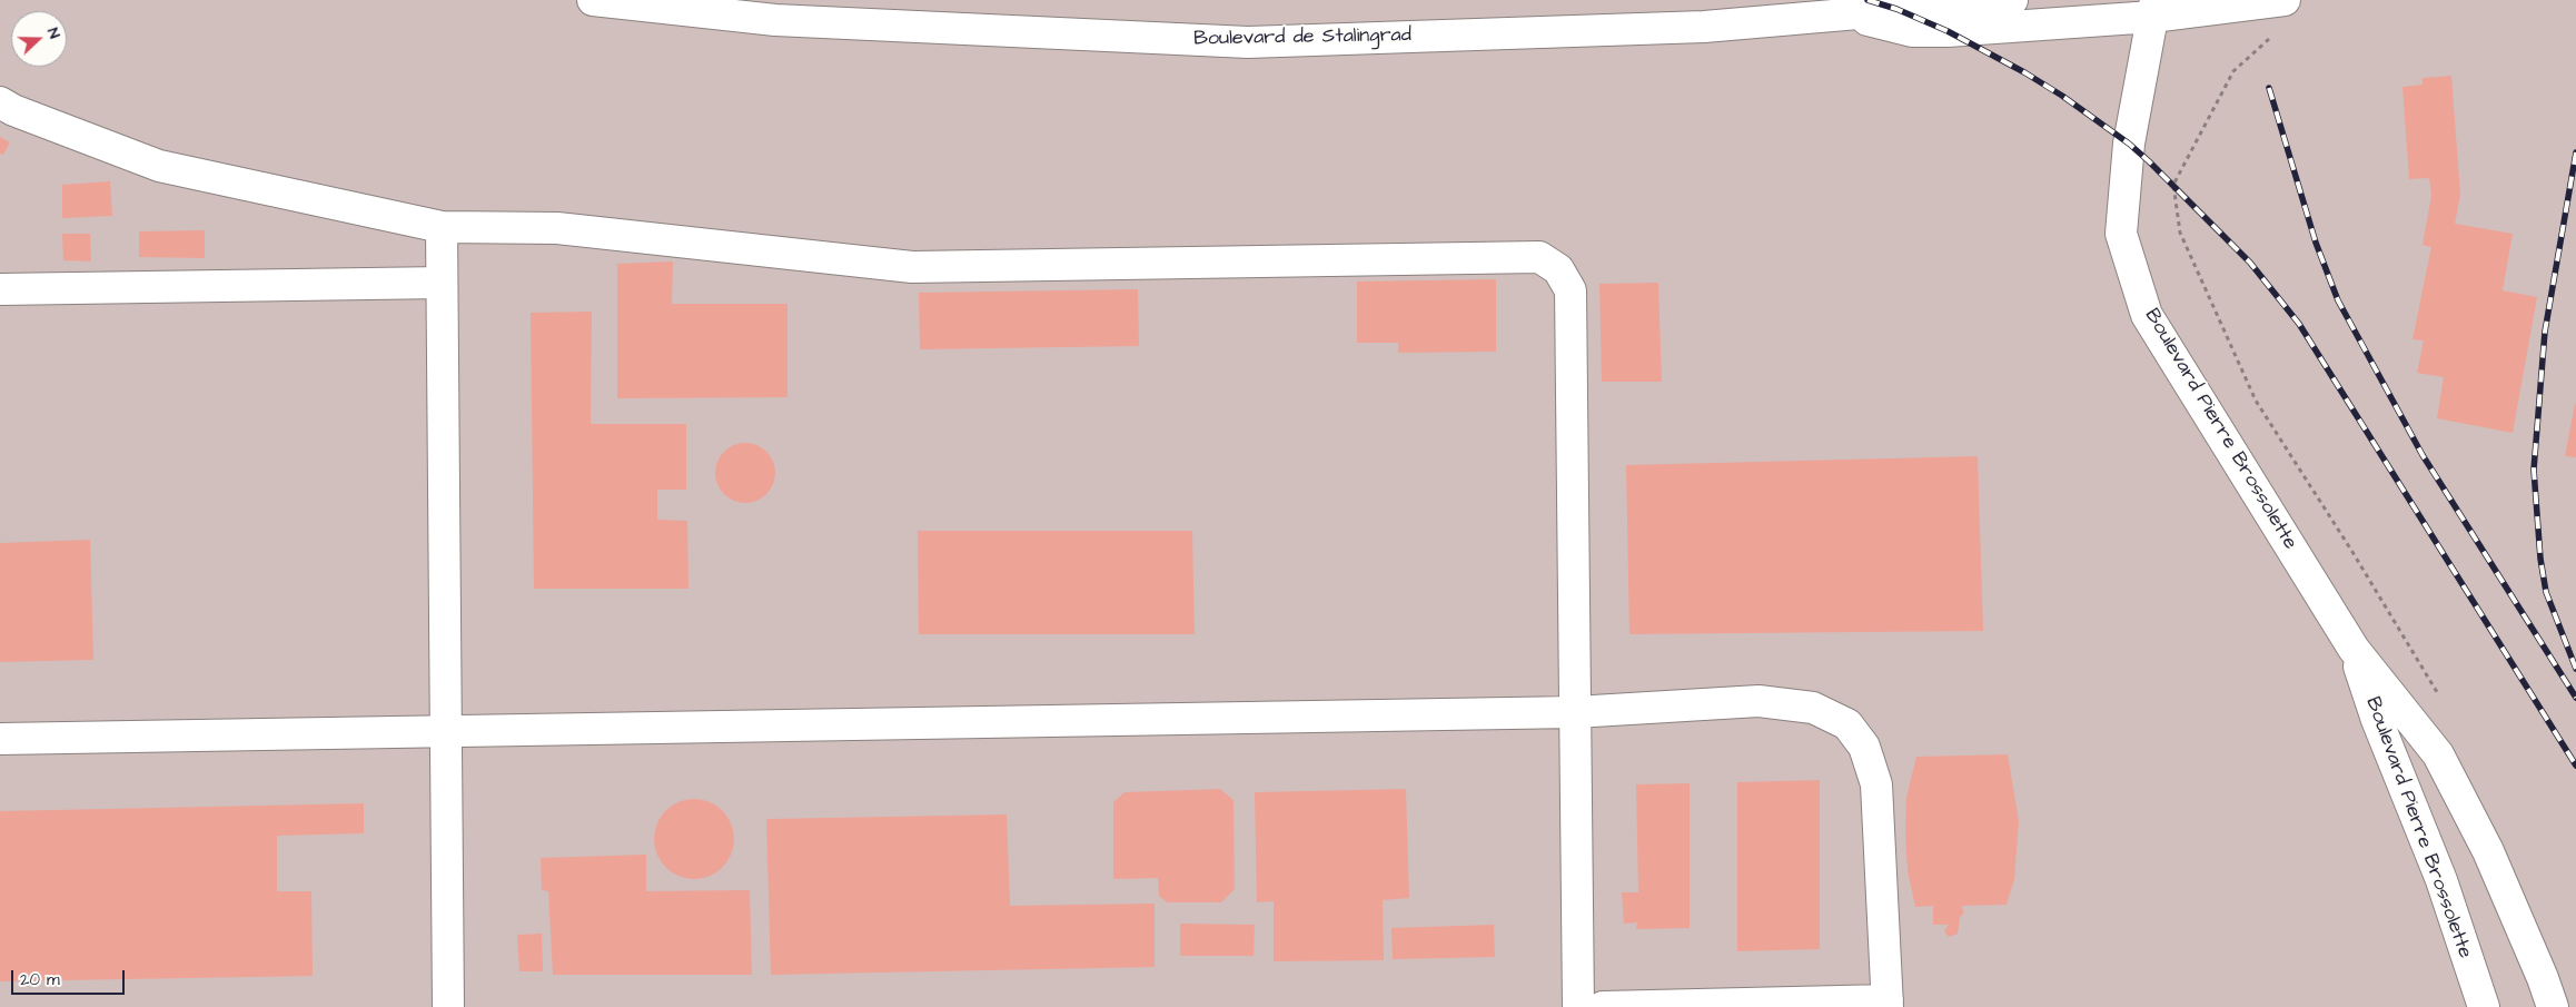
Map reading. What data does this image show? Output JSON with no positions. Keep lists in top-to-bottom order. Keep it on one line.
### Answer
{"streets":{"main road":["Boulevard de Stalingrad","Boulevard Pierre Brossolette"]},"scale_bar":"20 m","north":"right"}
